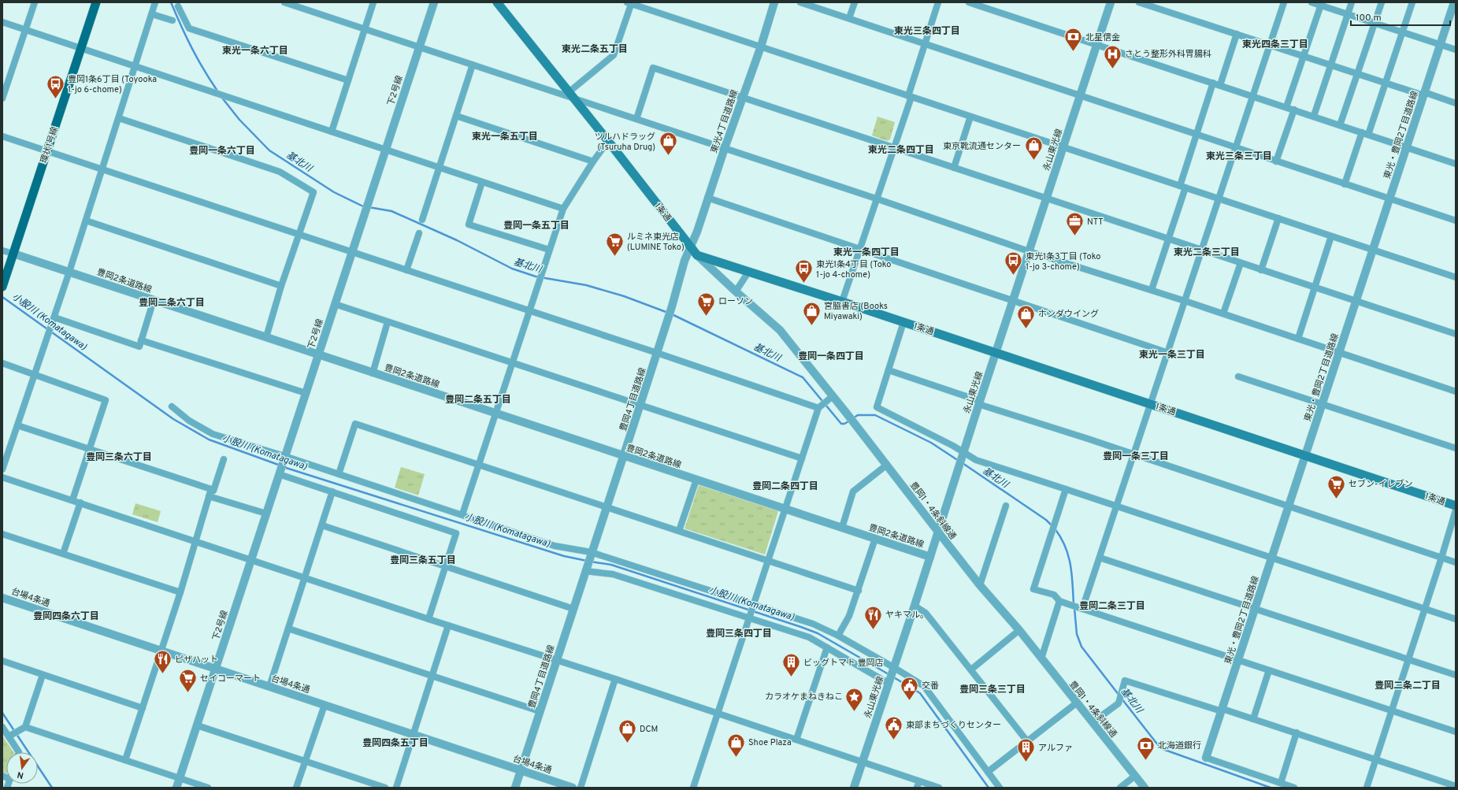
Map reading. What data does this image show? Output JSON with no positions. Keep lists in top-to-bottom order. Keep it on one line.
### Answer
{"streets":{"main road":["環状1号線","1条通"],"street":["下2号線","東光4丁目道路線","東光・豊岡2丁目道路線","永山東光線","豊岡2条道路線","豊岡4丁目道路線","豊岡1・4条斜線通","台場4条通"]},"crossings":[["下2号線","豊岡2条道路線"],["下2号線","台場4条通"],["東光4丁目道路線","1条通"],["東光4丁目道路線","豊岡4丁目道路線"],["東光・豊岡2丁目道路線","1条通"],["環状1号線","豊岡2条道路線"],["永山東光線","1条通"],["永山東光線","豊岡2条道路線"],["永山東光線","豊岡1・4条斜線通"],["1条通","豊岡4丁目道路線"],["1条通","豊岡1・4条斜線通"],["豊岡2条道路線","豊岡4丁目道路線"],["豊岡4丁目道路線","台場4条通"]],"districts":["東光三条四丁目","東光四条三丁目","東光二条五丁目","東光一条六丁目","東光一条五丁目","東光二条四丁目","豊岡一条六丁目","東光三条三丁目","豊岡一条五丁目","東光一条四丁目","東光二条三丁目","豊岡二条六丁目","東光一条三丁目","豊岡一条四丁目","豊岡二条五丁目","豊岡一条三丁目","豊岡三条六丁目","豊岡二条四丁目","豊岡三条五丁目","豊岡二条三丁目","豊岡四条六丁目","豊岡三条四丁目","豊岡二条二丁目","豊岡三条三丁目","豊岡四条五丁目"],"water":["基北川","小股川 (Komatagawa)"],"places":{"bank":["北星信金","北海道銀行"],"hospital":["さとう整形外科胃腸科"],"bus stop":["豊岡1条6丁目 (Toyooka 1-jo 6-chome)","東光1条3丁目 (Toko 1-jo 3-chome)","東光1条4丁目 (Toko 1-jo 4-chome)"],"shop":["ツルハドラッグ (Tsuruha Drug)","東京靴流通センター","宮脇書店 (Books Miyawaki)","ホンダウイング","DCM","Shoe Plaza"],"office":["NTT"],"supermarket":["ルミネ東光店 (LUMINE Toko)","ローソン","セブン-イレブン","セイコーマート"],"restaurant":["ヤキマル。","ピザハット"],"building":["ビッグトマト 豊岡店","アルファ"],"public building":["交番","東部まちづくりセンター"],"place":["カラオケまねきねこ"]},"scale_bar":"100 m","north":"bottom"}
